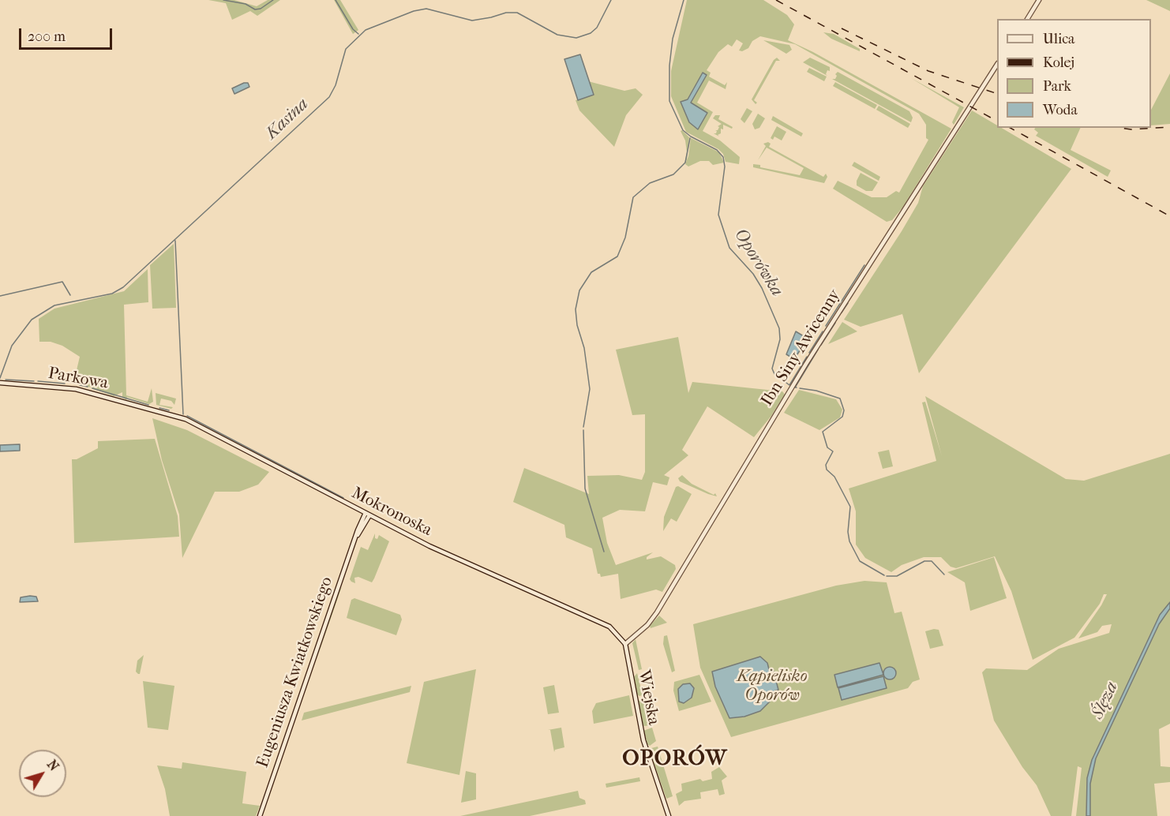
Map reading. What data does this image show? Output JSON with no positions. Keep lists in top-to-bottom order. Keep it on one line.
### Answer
{"streets":{"main road":["Ibn Siny Awicenny","Parkowa","Mokronoska","Eugeniusza Kwiatkowskiego","Wiejska"]},"crossings":[["Ibn Siny Awicenny","Wiejska"],["Parkowa","Mokronoska"],["Mokronoska","Eugeniusza Kwiatkowskiego"],["Mokronoska","Wiejska"]],"districts":["OPORÓW"],"water":["Kasina","Oporówka","Ślęza"],"parks":["Kąpielisko Oporów"],"legend":["Ulica","Kolej","Park","Woda"],"scale_bar":"200 m","north":"top right"}
